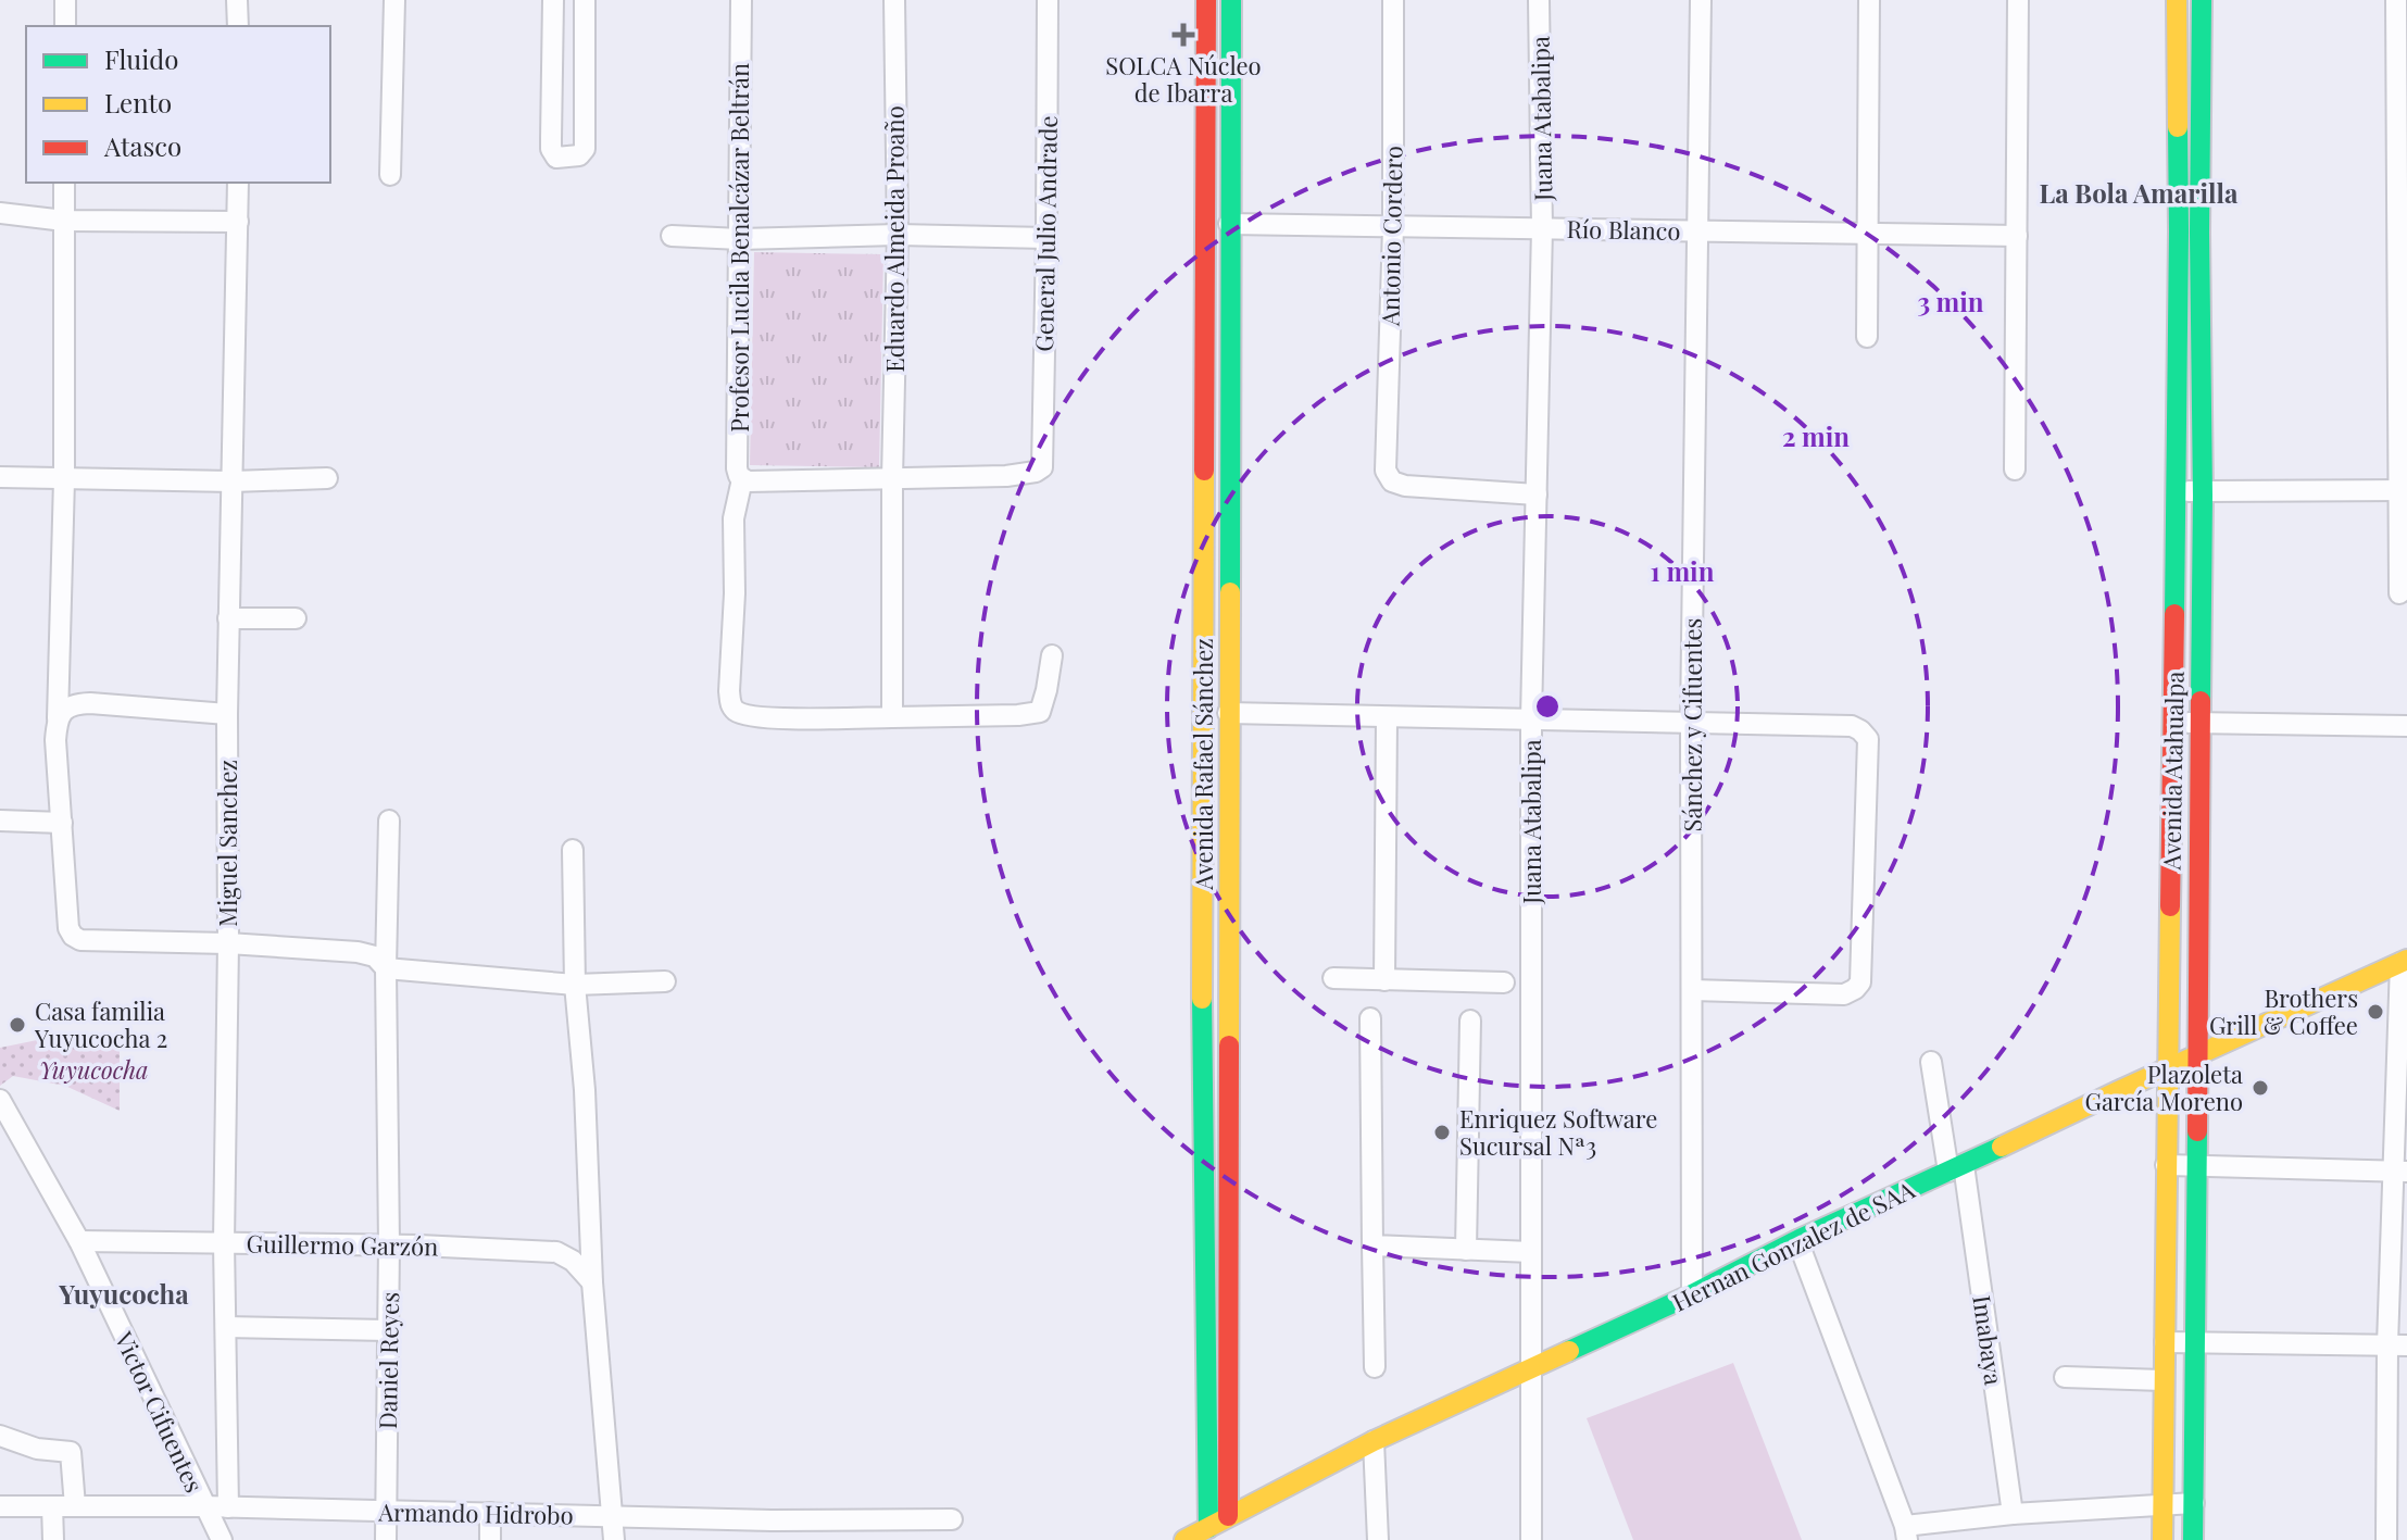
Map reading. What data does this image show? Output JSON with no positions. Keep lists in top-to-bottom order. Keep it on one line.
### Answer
{"streets":{"street":["Juana Atabalipa","Río Blanco","General Julio Andrade","Antonio Cordero","Eduardo Almeida Proaño","Profesor Lucila Benalcázar Beltrán","Sánchez y Cifuentes","Avenida Rafael Sánchez","Avenida Atahualpa","Miguel Sanchez","Guillermo Garzón","Hernan Gonzalez de SAA","Imabaya","Daniel Reyes","Victor Cifuentes","Armando Hidrobo"]},"crossings":[["Juana Atabalipa","Río Blanco"],["Juana Atabalipa","Antonio Cordero"],["Juana Atabalipa","Hernan Gonzalez de SAA"],["Río Blanco","Antonio Cordero"],["Río Blanco","Sánchez y Cifuentes"],["Río Blanco","Avenida Rafael Sánchez"],["General Julio Andrade","Eduardo Almeida Proaño"],["Eduardo Almeida Proaño","Profesor Lucila Benalcázar Beltrán"],["Sánchez y Cifuentes","Hernan Gonzalez de SAA"],["Avenida Rafael Sánchez","Hernan Gonzalez de SAA"],["Avenida Atahualpa","Hernan Gonzalez de SAA"],["Miguel Sanchez","Guillermo Garzón"],["Miguel Sanchez","Armando Hidrobo"],["Guillermo Garzón","Daniel Reyes"],["Guillermo Garzón","Victor Cifuentes"],["Hernan Gonzalez de SAA","Imabaya"],["Daniel Reyes","Armando Hidrobo"],["Victor Cifuentes","Armando Hidrobo"]],"districts":["La Bola Amarilla","Yuyucocha"],"parks":["Yuyucocha"],"places":{"health":["SOLCA Núcleo de Ibarra"],"other":["Brothers Grill & Coffee","Casa familia Yuyucocha 2","Plazoleta García Moreno","Enriquez Software Sucursal Nª3"]},"legend":["Fluido","Lento","Atasco"],"rings":["3 min","2 min","1 min"]}
